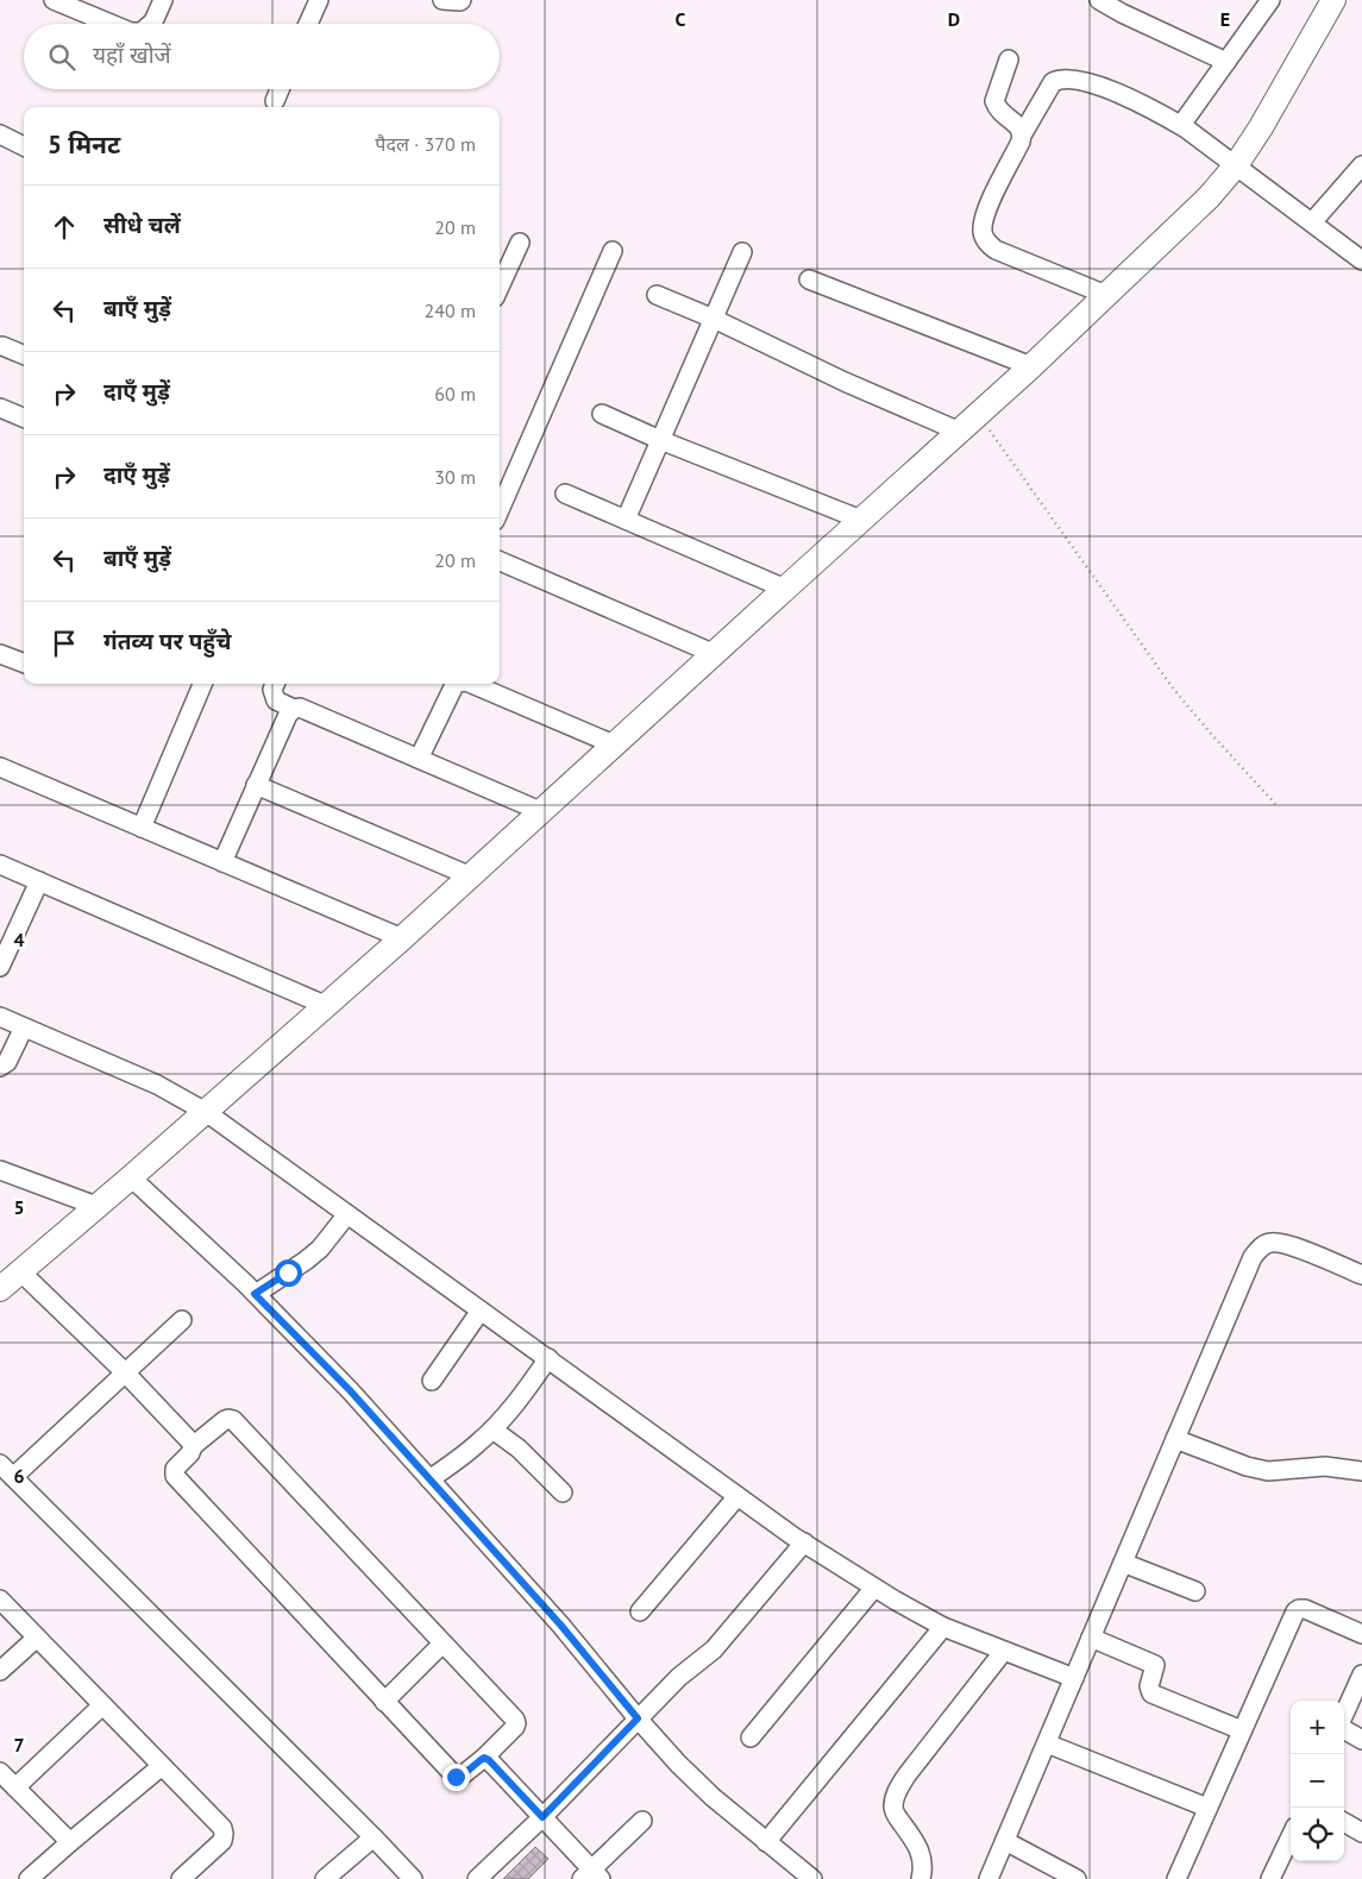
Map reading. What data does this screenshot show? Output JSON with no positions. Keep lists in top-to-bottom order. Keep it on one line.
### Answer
{"page":{"search":"यहाँ खोजें","heading":["5 मिनट","पैदल · 370 m"],"list":[["सीधे चलें","20 m"],["बाएँ मुड़ें","240 m"],["दाएँ मुड़ें","60 m"],["दाएँ मुड़ें","30 m"],["बाएँ मुड़ें","20 m"],"गंतव्य पर पहुँचे"],"map_buttons":["+","−"]},"grid":{"columns":["C","D","E"],"rows":["4","5","6","7"]}}
